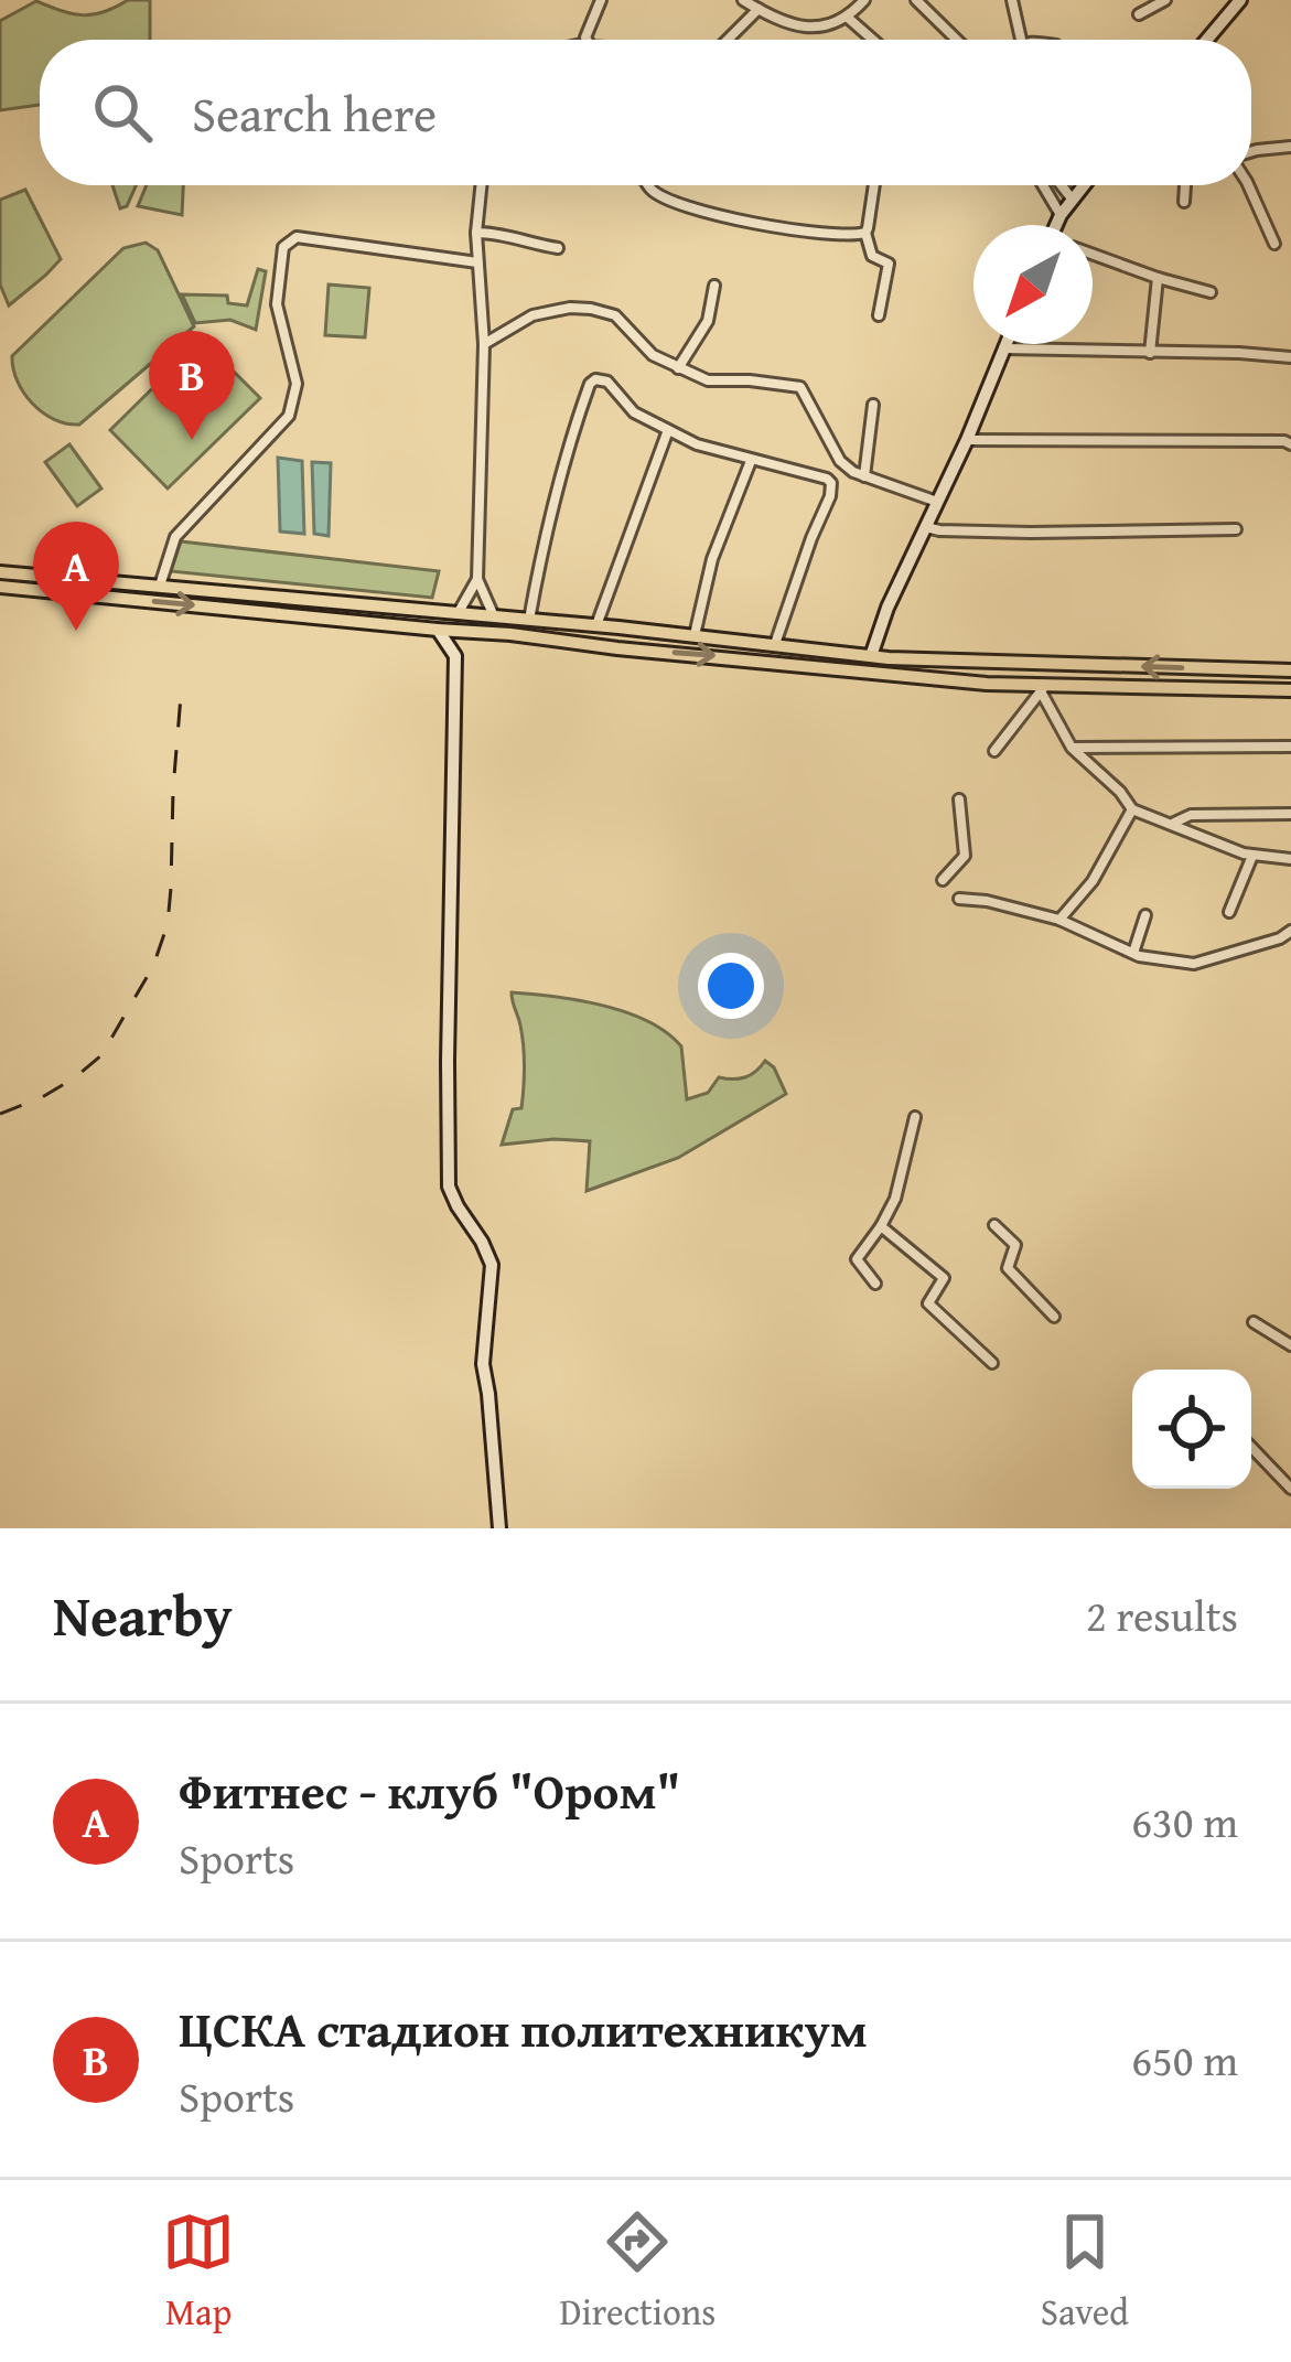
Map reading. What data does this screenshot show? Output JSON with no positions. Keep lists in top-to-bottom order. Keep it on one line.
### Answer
{"north":"bottom left","page":{"search":"Search here","pins":["B","A"],"heading":["Nearby","2 results"],"list":[{"mark":"A","name":"Фитнес - клуб \"Ором\"","note":"Sports","value":"630 m"},{"mark":"B","name":"ЦСКА стадион политехникум","note":"Sports","value":"650 m"}],"nav":["Map","Directions","Saved"]}}
